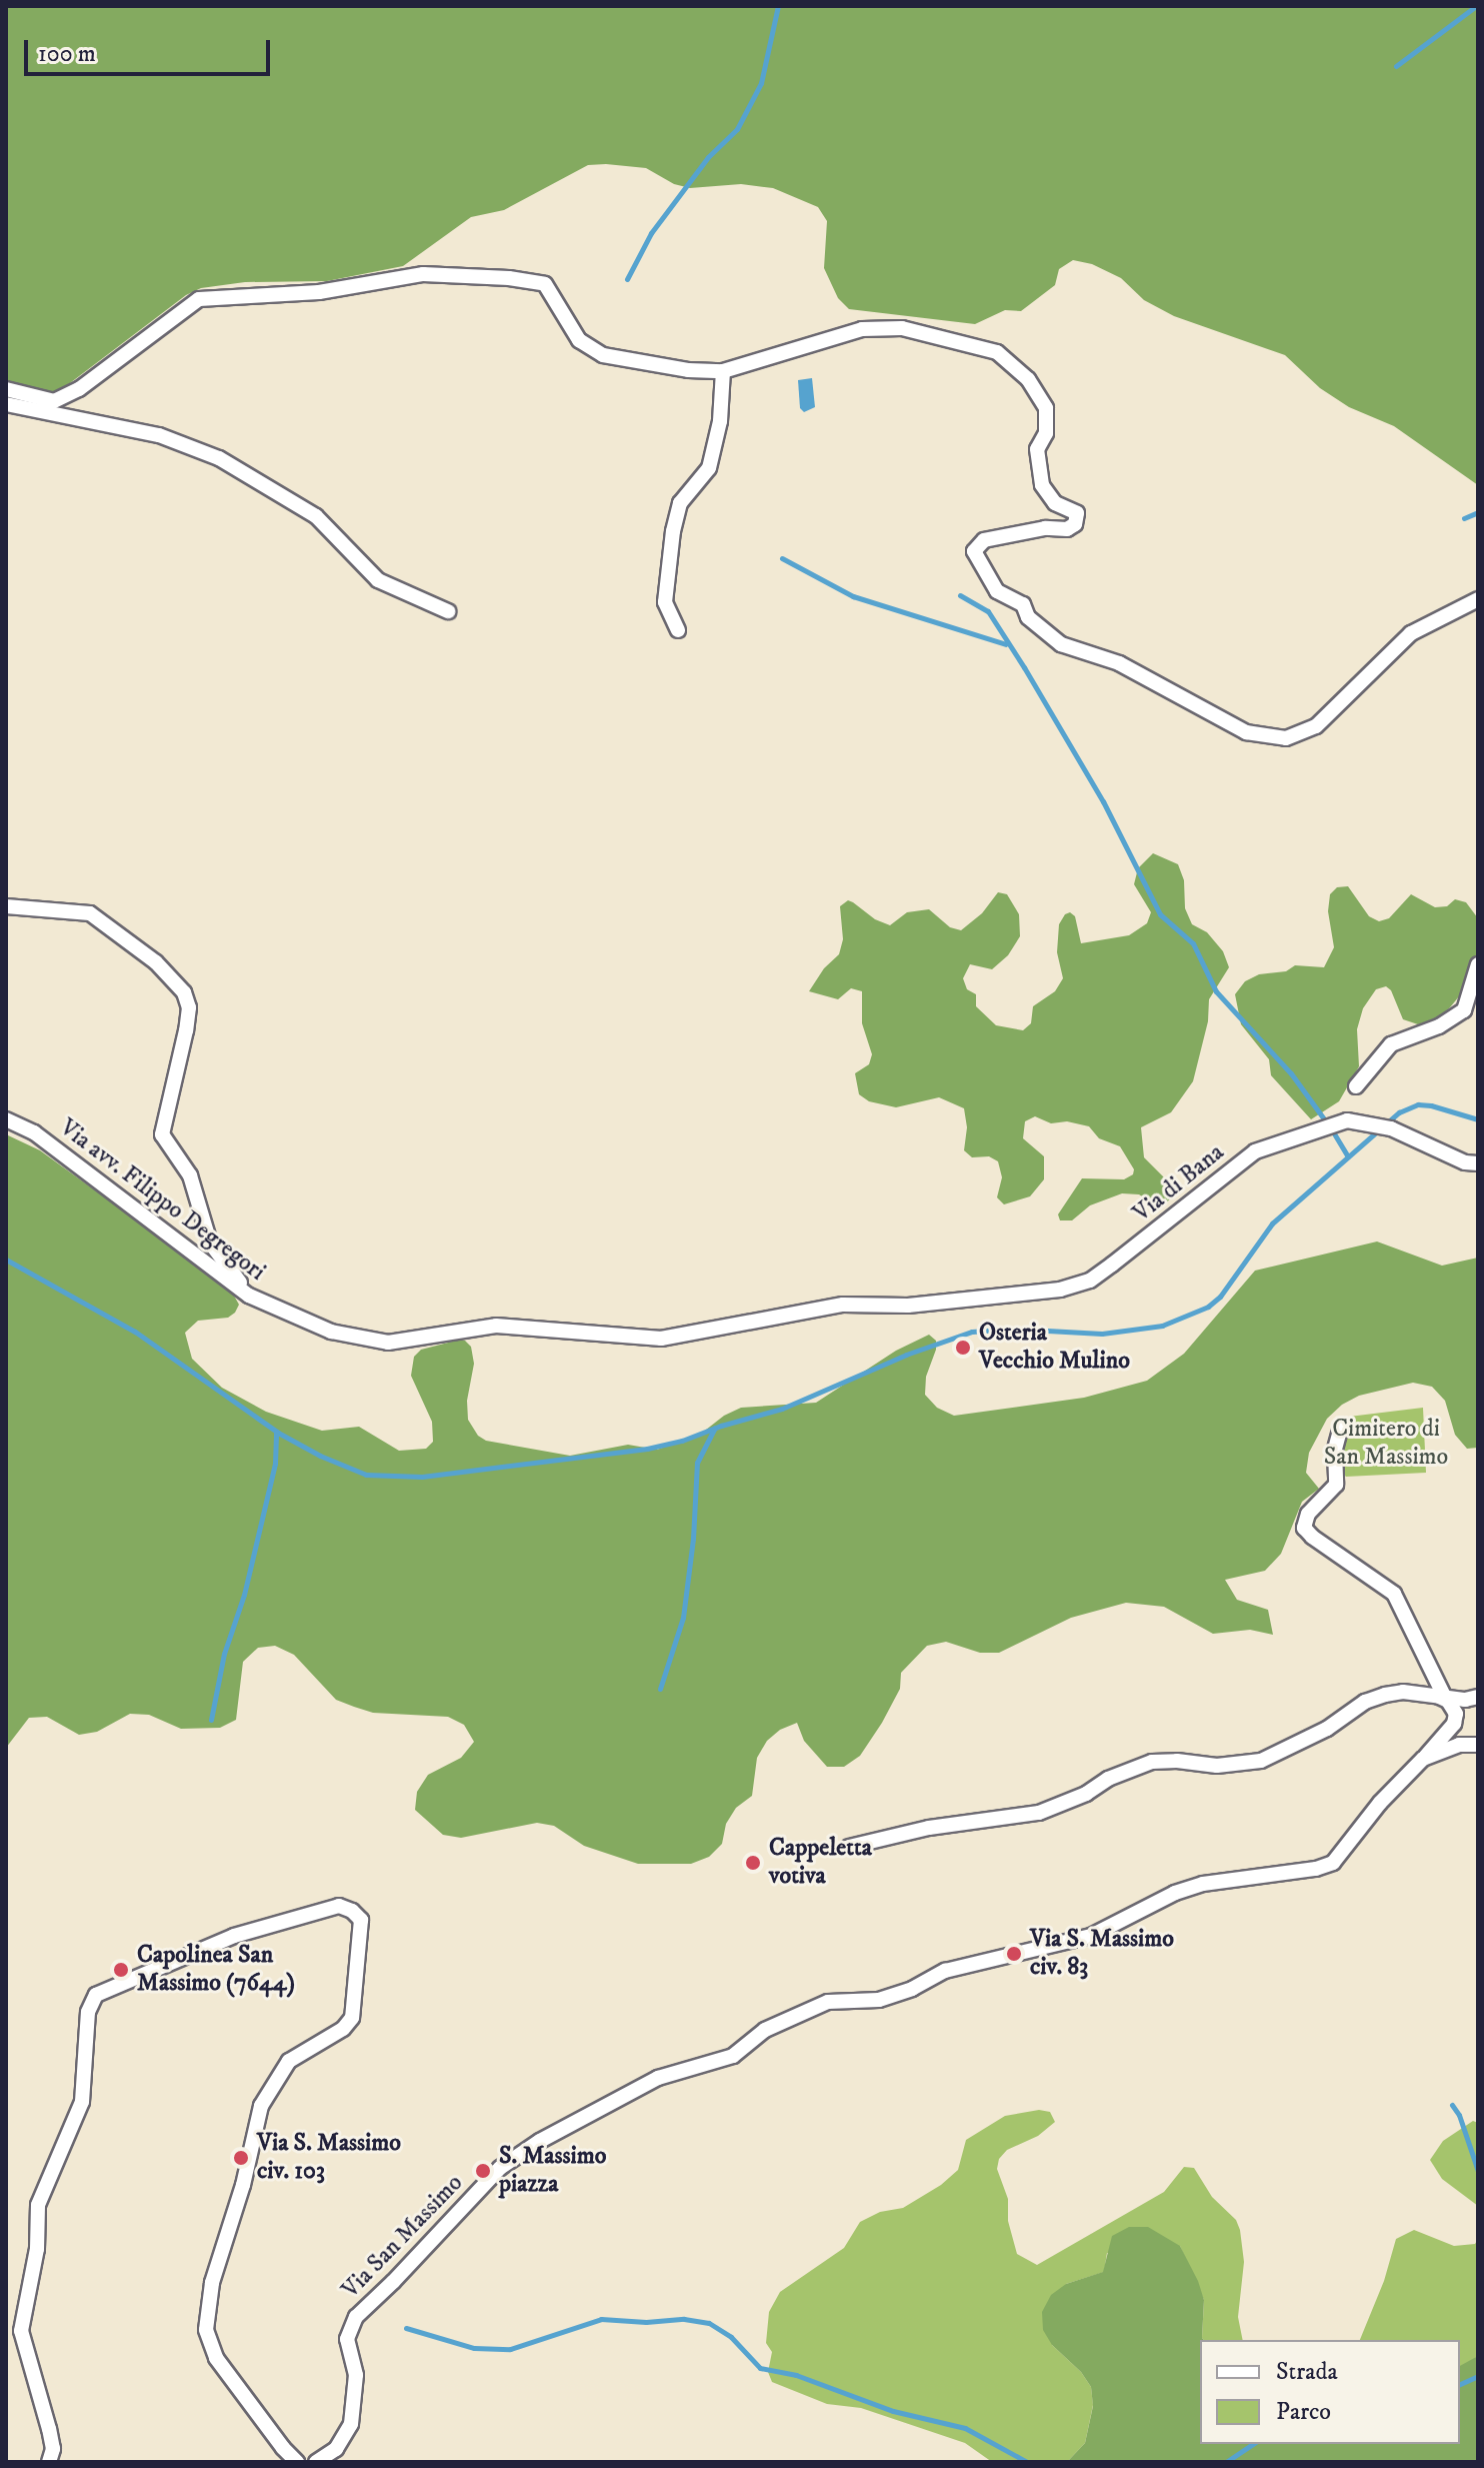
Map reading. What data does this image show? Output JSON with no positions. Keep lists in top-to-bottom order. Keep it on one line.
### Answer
{"streets":{"street":["Via di Bana","Via avv. Filippo Degregori","Via San Massimo"]},"crossings":[["Via di Bana","Via avv. Filippo Degregori"]],"parks":["Cimitero di San Massimo"],"places":["Osteria Vecchio Mulino","Cappeletta votiva","Via S. Massimo civ. 83","Capolinea San Massimo (7644)","Via S. Massimo civ. 103","S. Massimo piazza"],"legend":["Strada","Parco"],"scale_bar":"100 m"}
